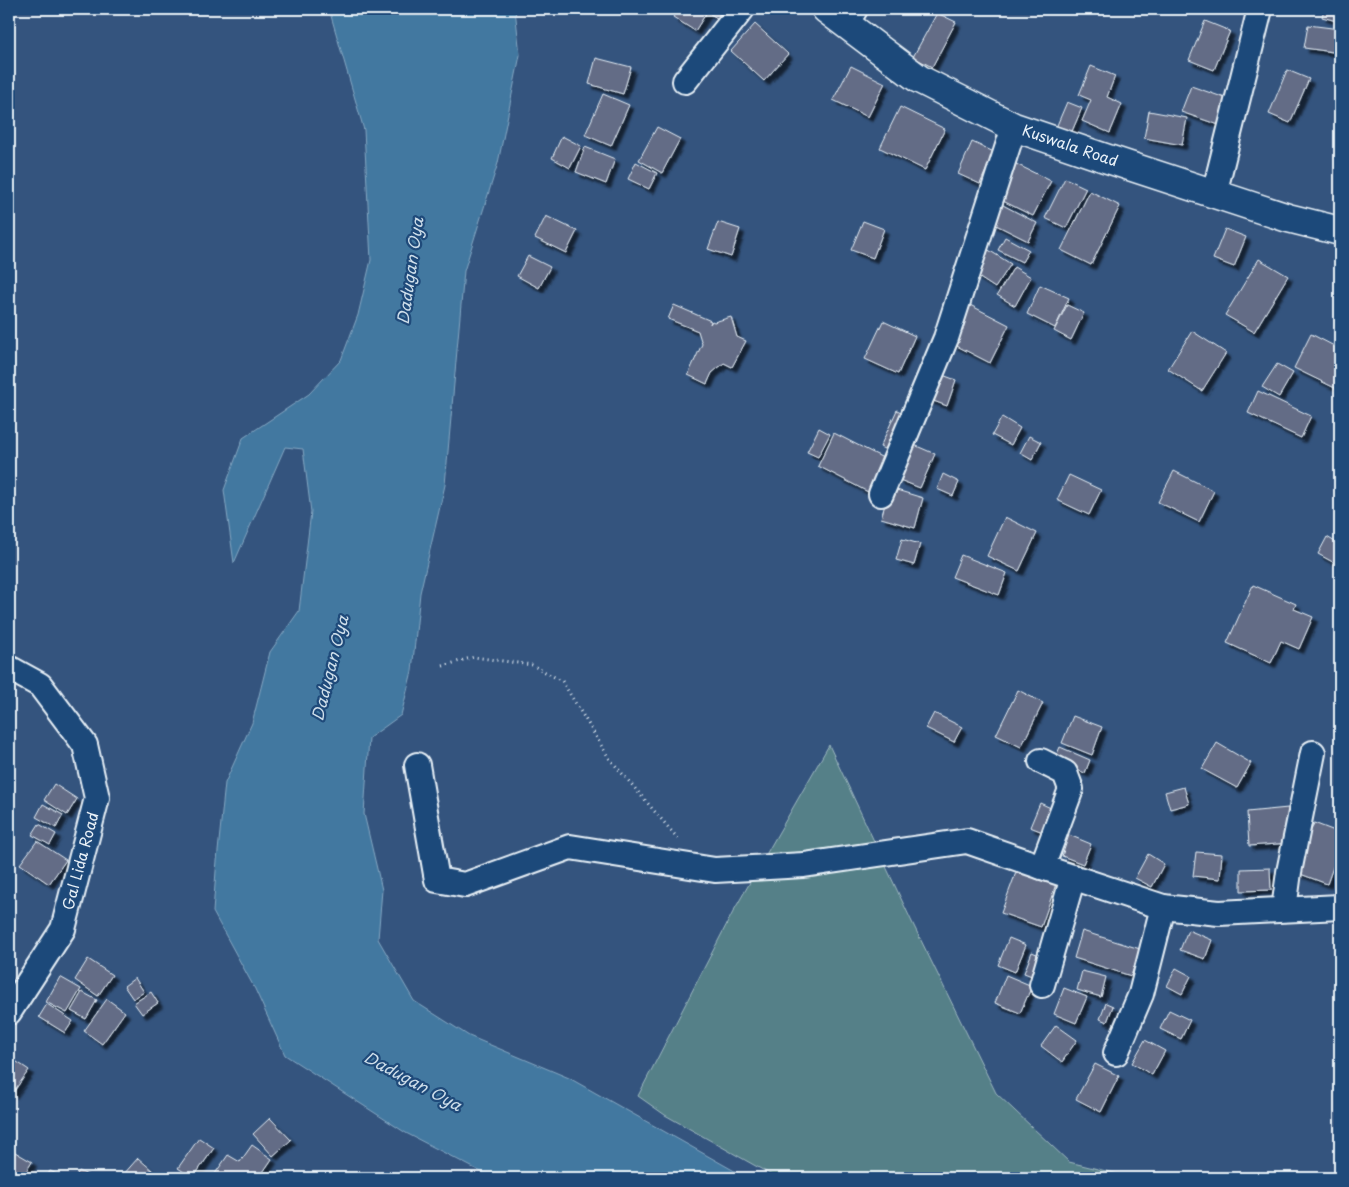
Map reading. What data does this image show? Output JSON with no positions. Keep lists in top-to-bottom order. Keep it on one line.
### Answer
{"streets":{"street":["Kuswala Road","Gal Lida Road"]},"water":["Dadugan Oya"]}
